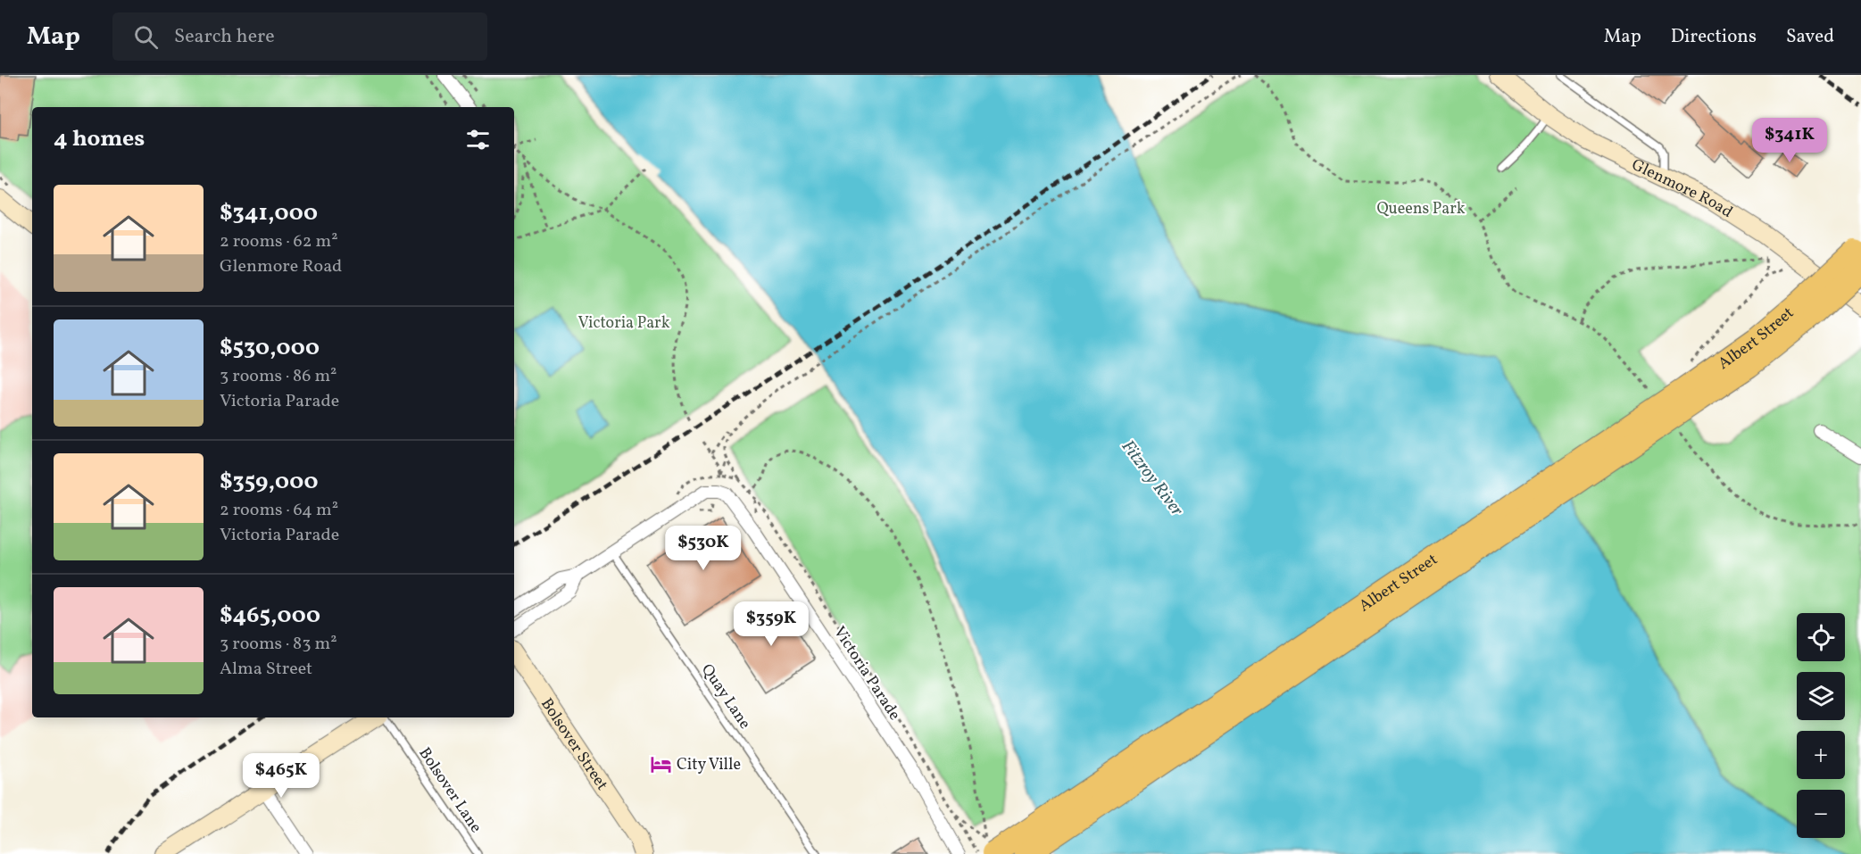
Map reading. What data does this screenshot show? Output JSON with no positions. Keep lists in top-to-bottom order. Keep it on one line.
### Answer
{"streets":{"highway":["Albert Street"],"street":["Glenmore Road","Victoria Parade","Bolsover Street"],"lane":["Quay Lane","Bolsover Lane"]},"crossings":[["Victoria Parade","Quay Lane"]],"water":["Fitzroy River"],"parks":["Queens Park","Victoria Park"],"places":{"hotel":["City Ville"]},"page":{"header":"Map","search":"Search here","nav":["Map","Directions","Saved"],"heading":"4 homes","price":["$341K","$530K","$359K","$465K"],"list":[{"name":"$341,000","note":"2 rooms · 62 m² · Glenmore Road"},{"name":"$530,000","note":"3 rooms · 86 m² · Victoria Parade"},{"name":"$359,000","note":"2 rooms · 64 m² · Victoria Parade"},{"name":"$465,000","note":"3 rooms · 83 m² · Alma Street"}],"map_buttons":["+","−"]}}
